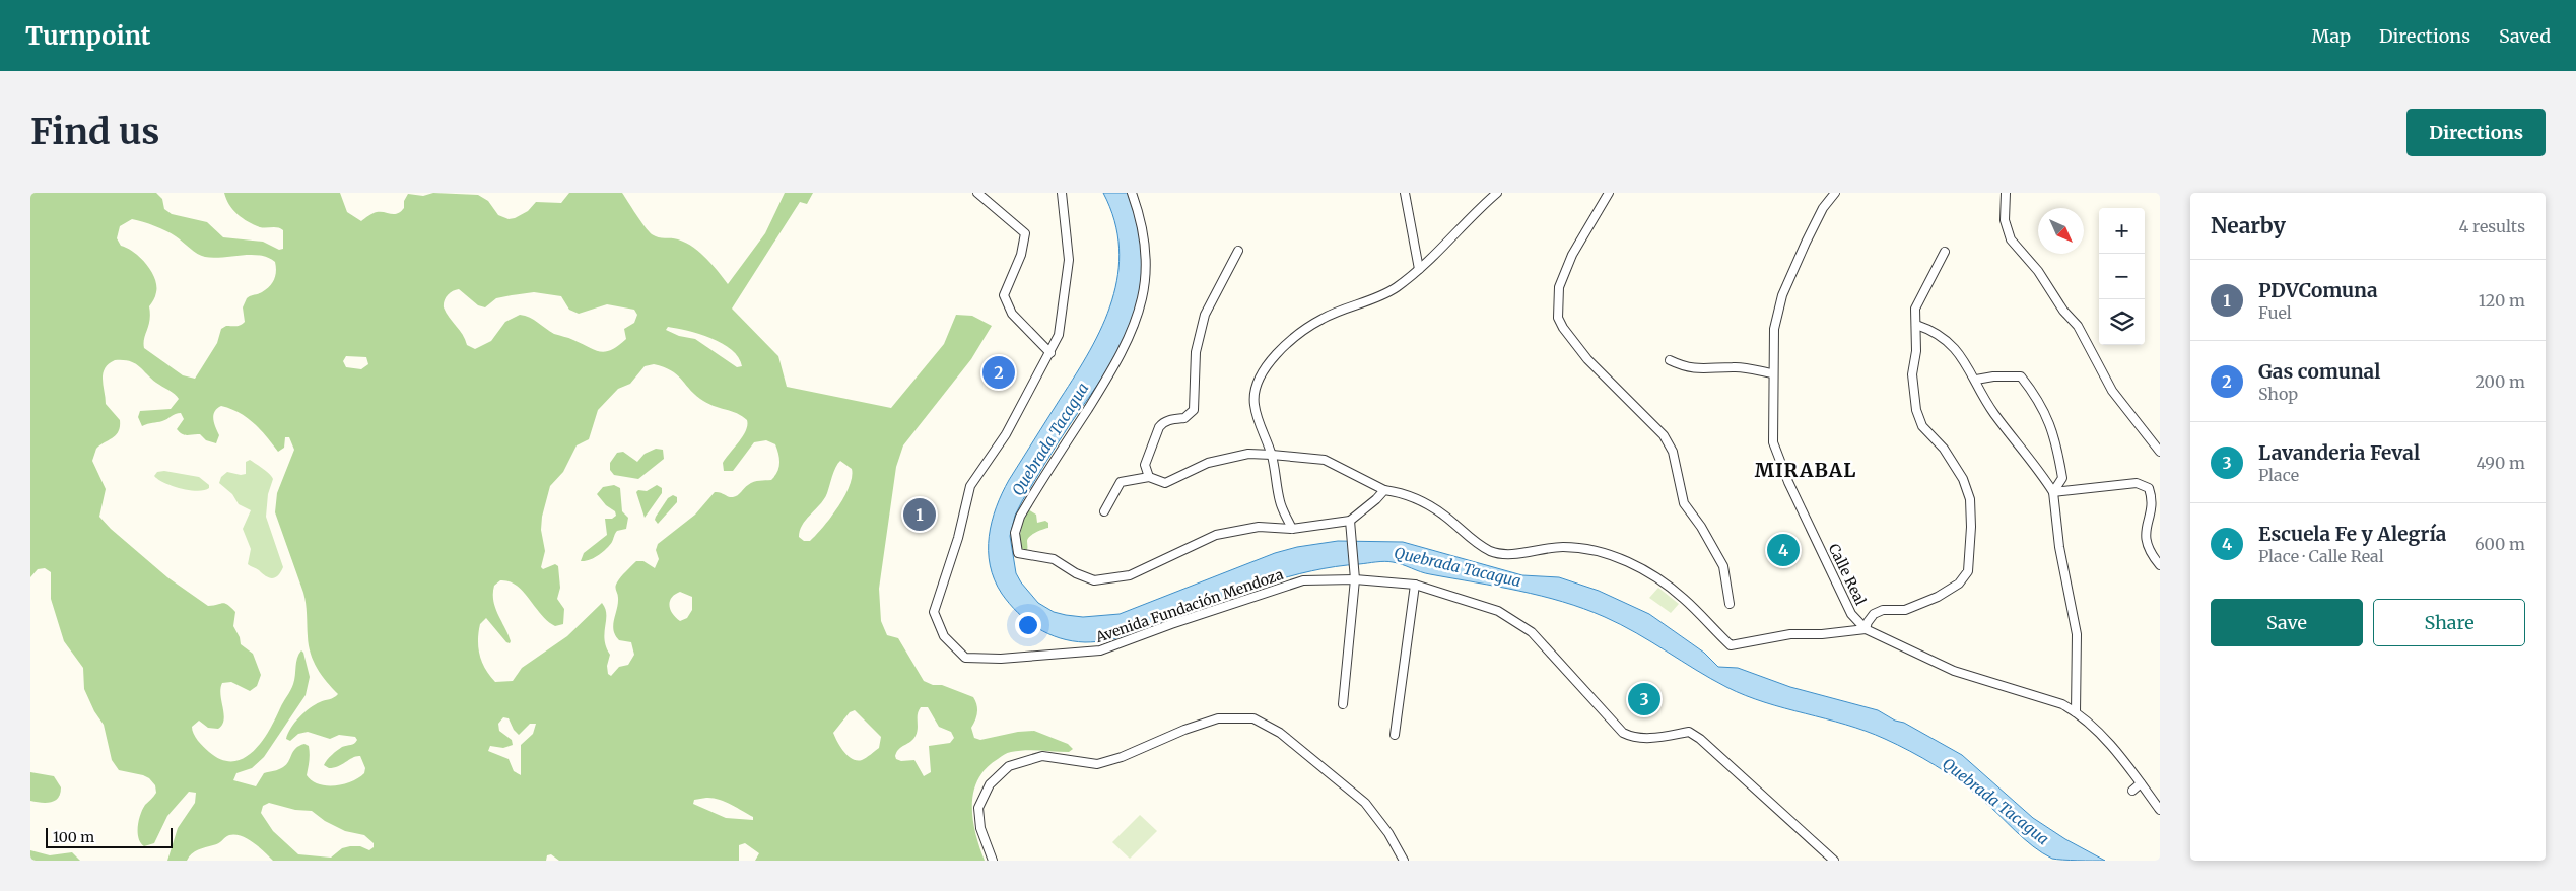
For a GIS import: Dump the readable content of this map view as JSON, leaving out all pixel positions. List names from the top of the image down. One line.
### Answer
{"streets":{"street":["Calle Real","Avenida Fundación Mendoza"]},"districts":["MIRABAL"],"water":["Quebrada Tacagua"],"scale_bar":"100 m","north":"bottom right","page":{"header":"Turnpoint","nav":["Map","Directions","Saved"],"buttons":["Directions",["Save","Share"]],"title":"Find us","heading":["Nearby","4 results"],"map_buttons":["+","−"],"list":[{"mark":"1","name":"PDVComuna","note":"Fuel","value":"120 m"},{"mark":"2","name":"Gas comunal","note":"Shop","value":"200 m"},{"mark":"3","name":"Lavanderia Feval","note":"Place","value":"490 m"},{"mark":"4","name":"Escuela Fe y Alegría","note":"Place · Calle Real","value":"600 m"}],"pins":["2","1","4","3"],"scale":"100 m"}}
